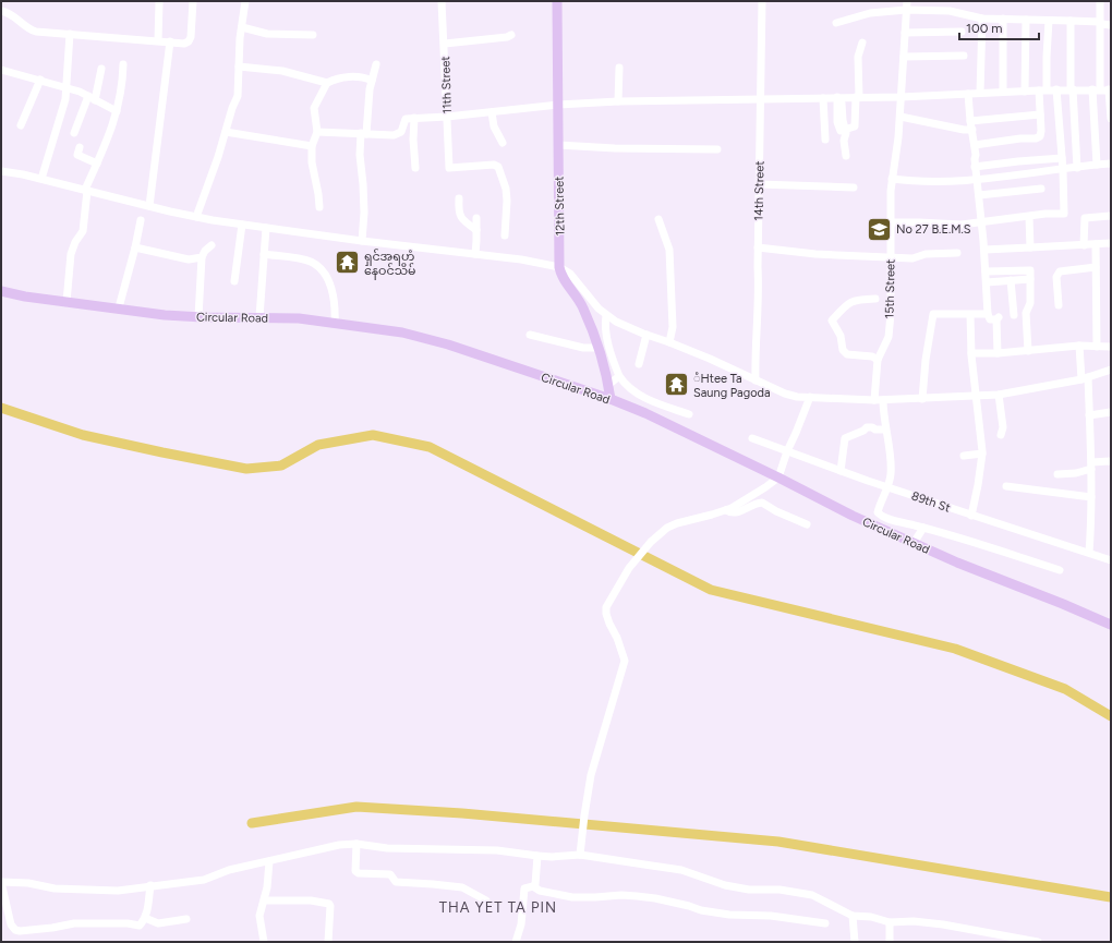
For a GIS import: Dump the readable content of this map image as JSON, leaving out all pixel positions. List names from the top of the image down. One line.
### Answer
{"streets":{"main road":["12th Street","Circular Road"],"street":["11th Street","14th Street","15th Street","89th St"]},"crossings":[["12th Street","Circular Road"],["15th Street","89th St"]],"districts":["THA YET TA PIN"],"places":{"school or university":["No 27 B.E.M.S"],"temple":["ရှင်အရဟံ နေဝင်သိမ်","ံHtee Ta Saung Pagoda"]},"scale_bar":"100 m"}
